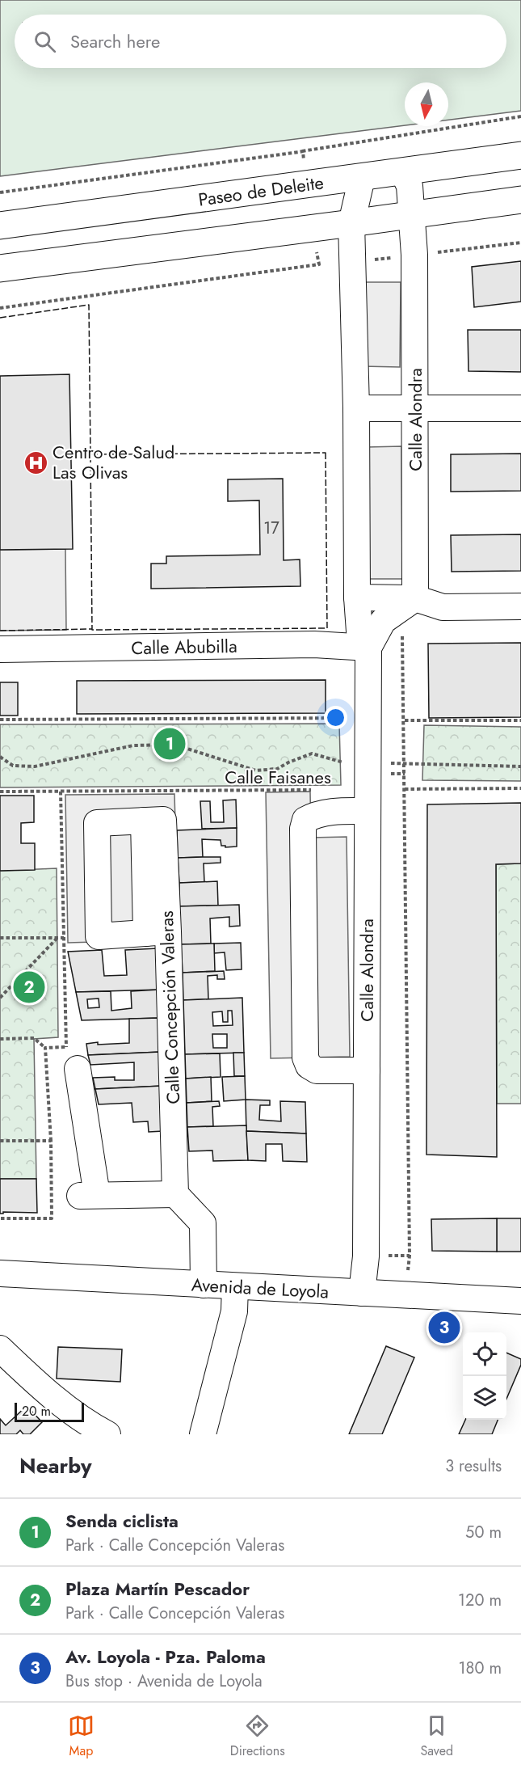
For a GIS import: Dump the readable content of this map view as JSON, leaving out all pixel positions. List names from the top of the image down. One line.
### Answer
{"streets":{"main road":["Paseo de Deleite"],"street":["Calle Alondra","Calle Abubilla","Calle Concepción Valeras","Avenida de Loyola"],"path":["Calle Faisanes"]},"crossings":[["Paseo de Deleite","Calle Alondra"],["Calle Alondra","Calle Abubilla"],["Calle Alondra","Calle Faisanes"],["Calle Alondra","Avenida de Loyola"]],"places":{"hospital":["Centro de Salud Las Olivas"]},"house_numbers":["17"],"scale_bar":"20 m","north":"bottom","page":{"search":"Search here","pins":["1","2","3"],"scale":"20 m","heading":["Nearby","3 results"],"list":[{"mark":"1","name":"Senda ciclista","note":"Park · Calle Concepción Valeras","value":"50 m"},{"mark":"2","name":"Plaza Martín Pescador","note":"Park · Calle Concepción Valeras","value":"120 m"},{"mark":"3","name":"Av. Loyola - Pza. Paloma","note":"Bus stop · Avenida de Loyola","value":"180 m"}],"nav":["Map","Directions","Saved"]}}
